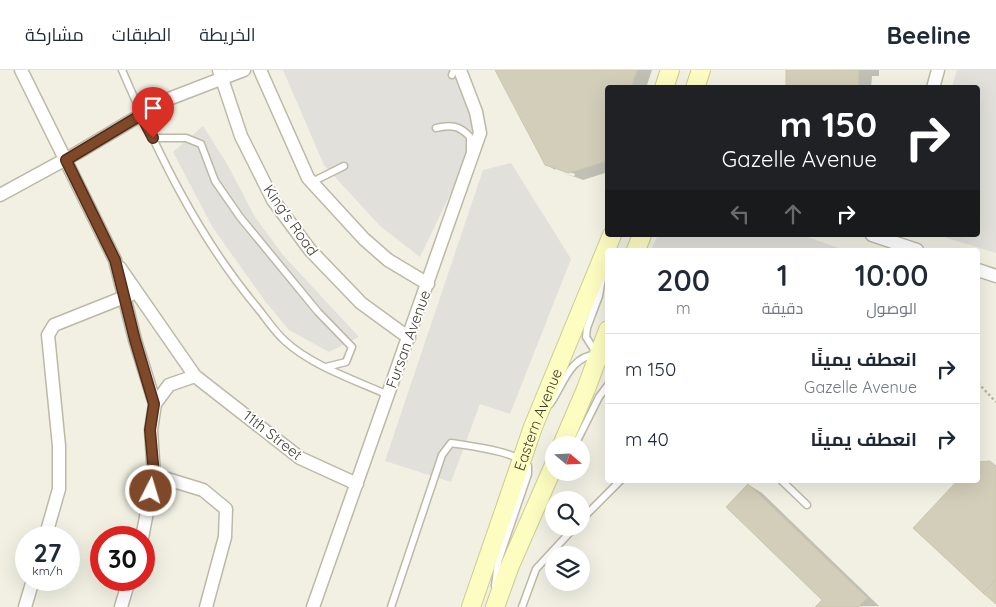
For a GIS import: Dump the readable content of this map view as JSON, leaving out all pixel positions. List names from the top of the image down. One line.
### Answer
{"streets":{"main road":["Eastern Avenue"],"street":["King's Road","Fursan Avenue","11th Street"]},"crossings":[["King's Road","Fursan Avenue"],["Fursan Avenue","11th Street"]],"north":"right","page":{"header":"Beeline","nav":["الخريطة","الطبقات","مشاركة"],"turn":["150 m","Gazelle Avenue"],"eta":["10:00","الوصول","1","دقيقة","200","m"],"list":[{"name":"انعطف يمينًا","note":"Gazelle Avenue","value":"150 m"},{"name":"انعطف يمينًا","value":"40 m"}],"speed":"27 km/h","limit":"30"}}
